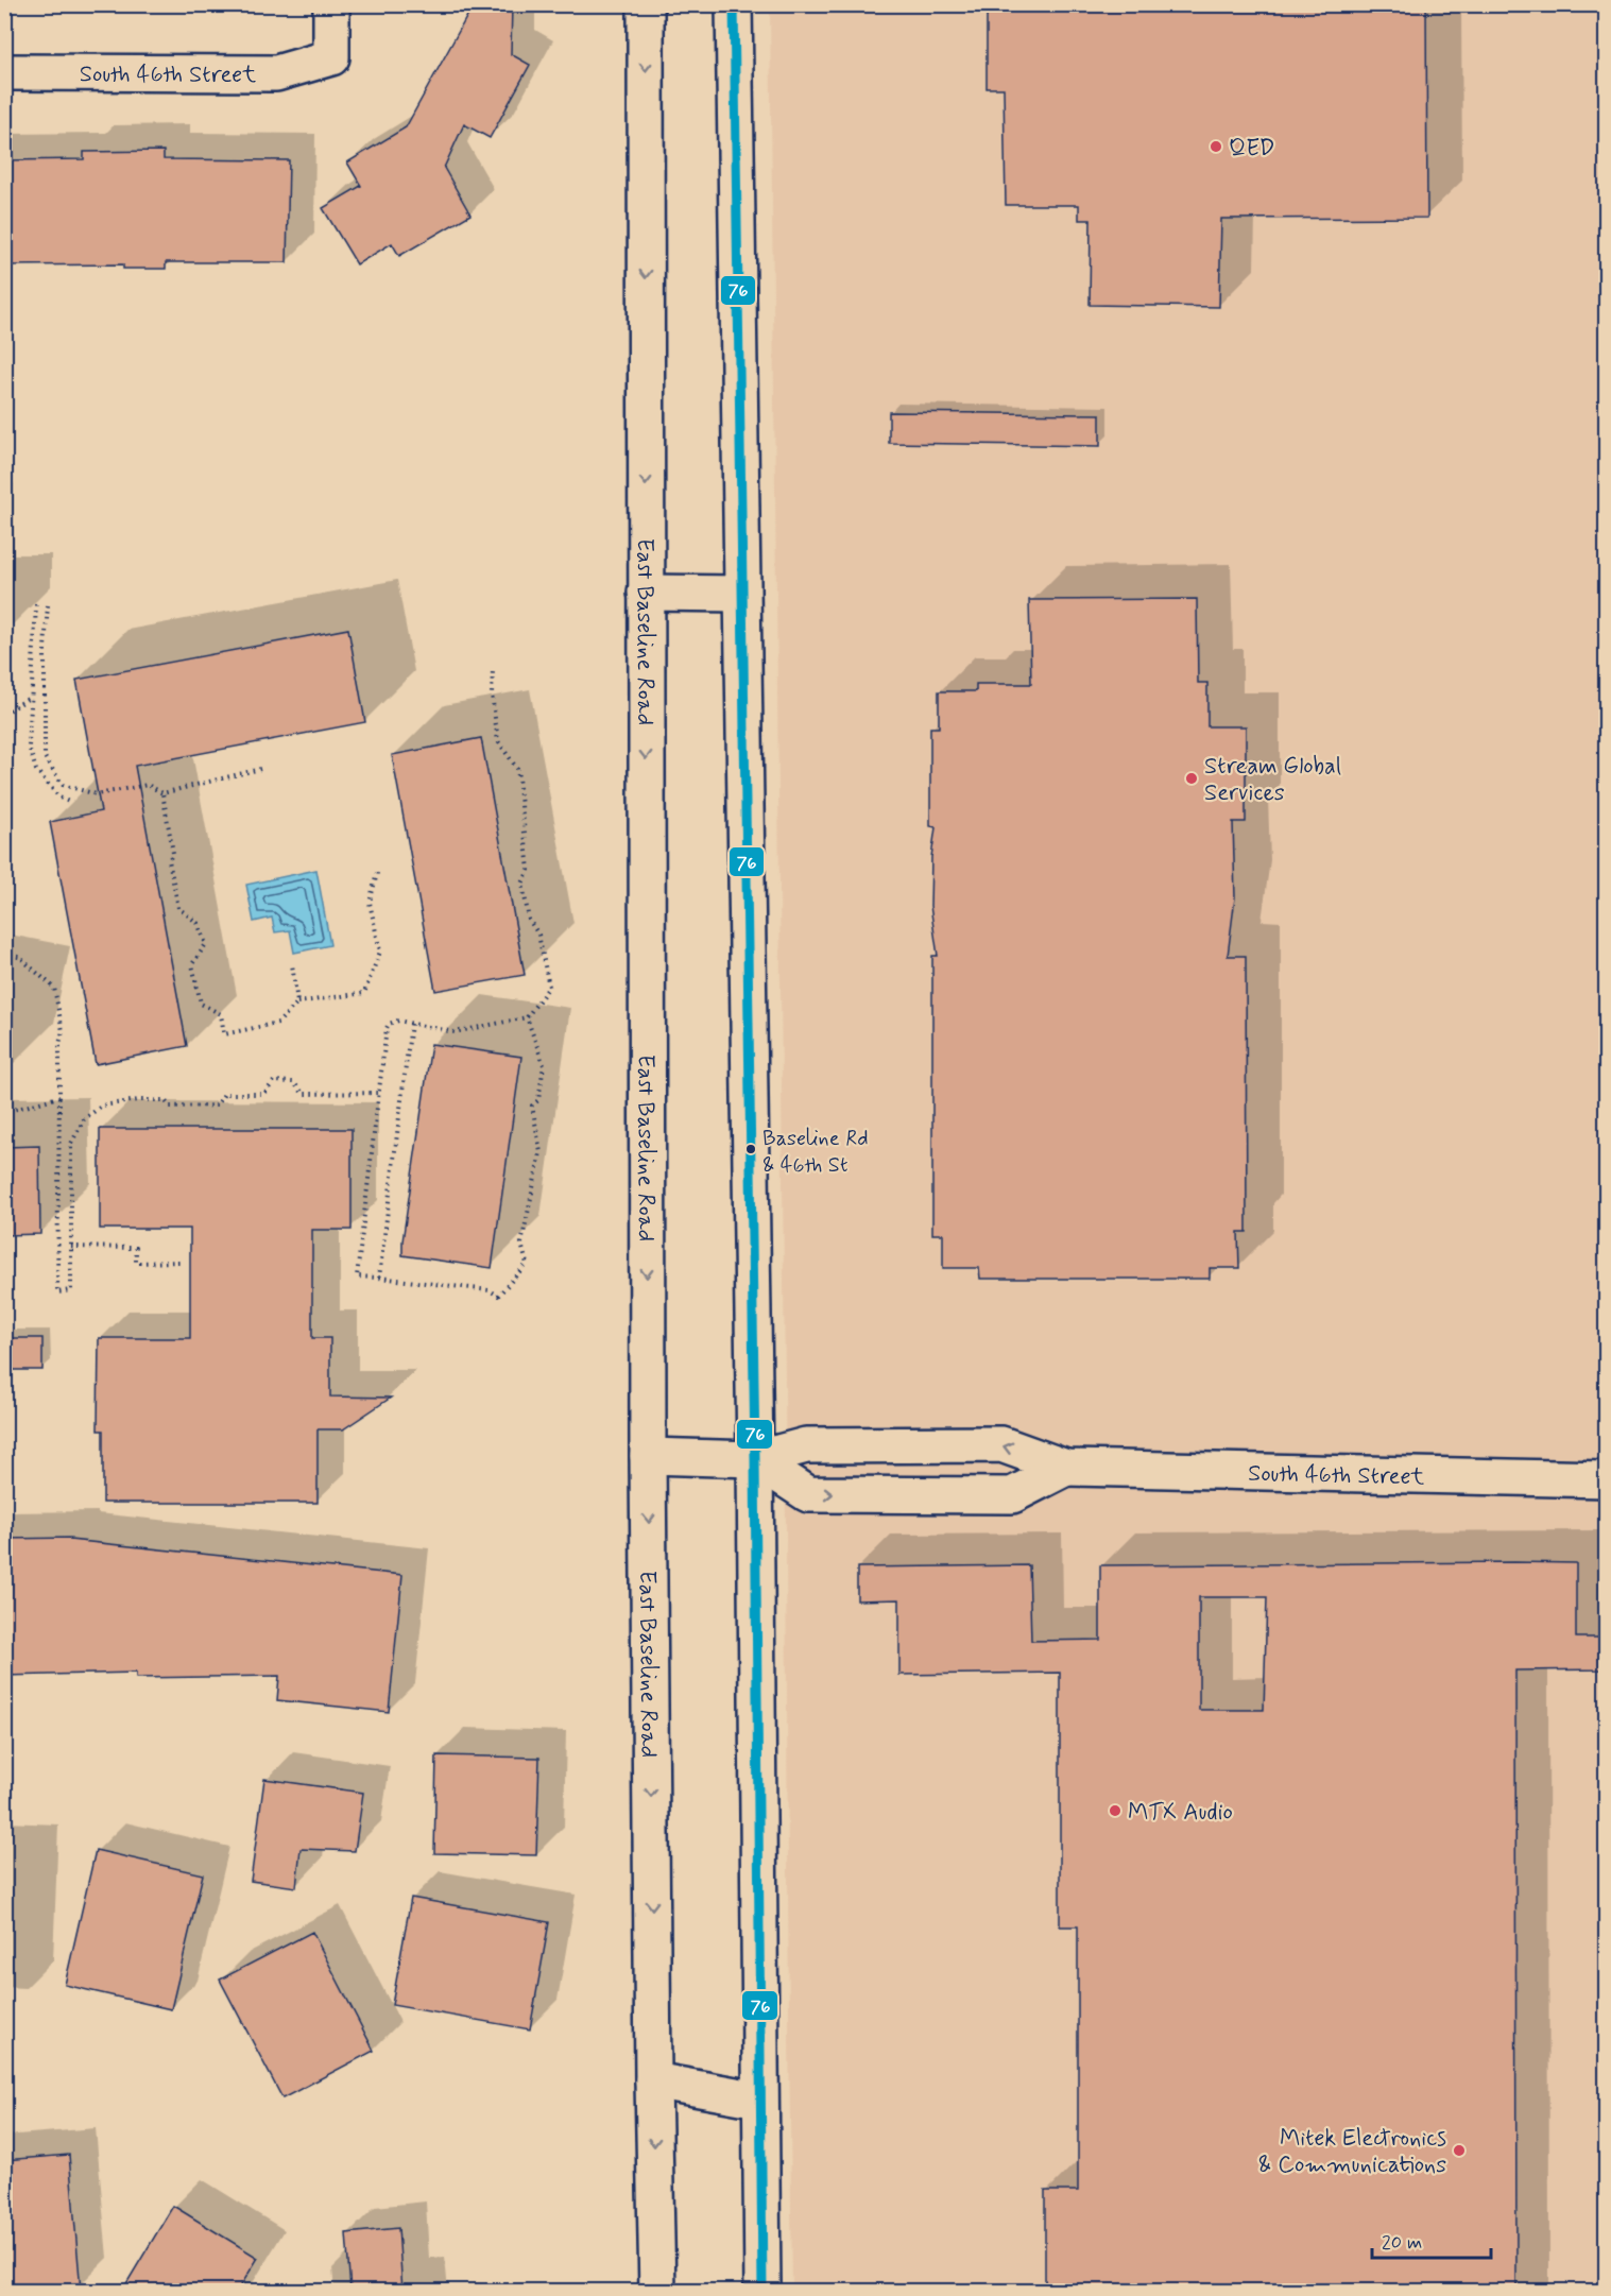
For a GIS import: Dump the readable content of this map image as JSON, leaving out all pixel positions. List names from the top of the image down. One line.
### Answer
{"streets":{"main road":["South 46th Street","East Baseline Road"]},"crossings":[["South 46th Street","East Baseline Road"]],"places":["QED","Stream Global Services","Baseline Rd & 46th St","MTX Audio","Mitek Electronics & Communications"],"lines":["transit line 76"],"scale_bar":"20 m"}
